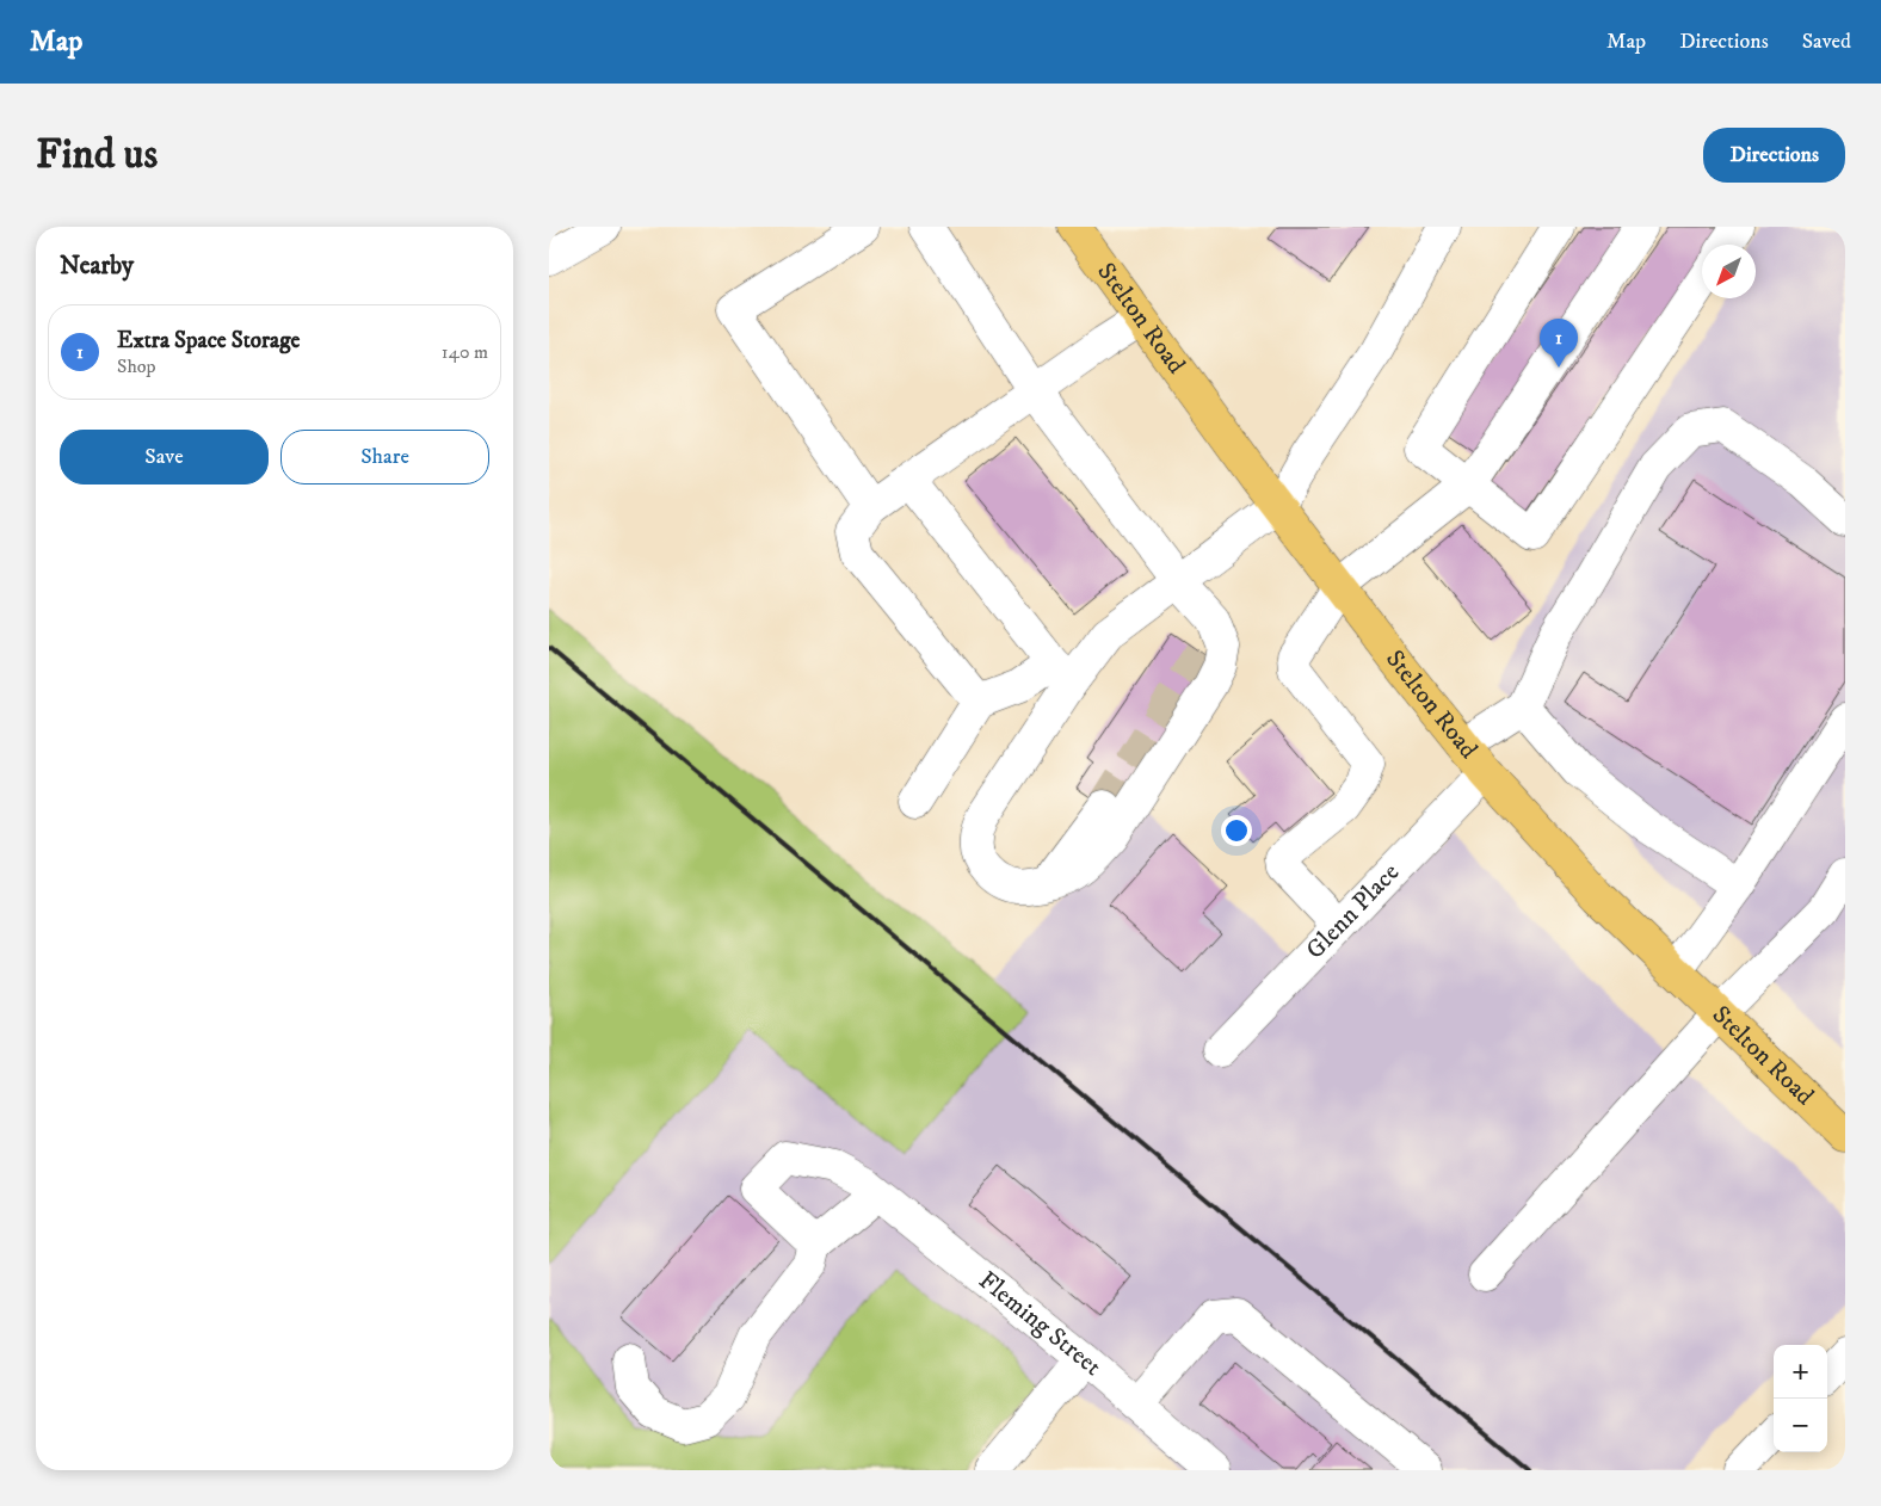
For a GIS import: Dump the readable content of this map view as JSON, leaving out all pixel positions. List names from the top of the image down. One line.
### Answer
{"streets":{"main road":["Stelton Road"],"street":["Glenn Place","Fleming Street"]},"crossings":[["Stelton Road","Glenn Place"]],"north":"bottom left","page":{"header":"Map","nav":["Map","Directions","Saved"],"buttons":["Directions",["Save","Share"]],"title":"Find us","heading":"Nearby","list":[{"mark":"1","name":"Extra Space Storage","note":"Shop","value":"140 m"}],"pins":"1","map_buttons":["+","−"]}}
